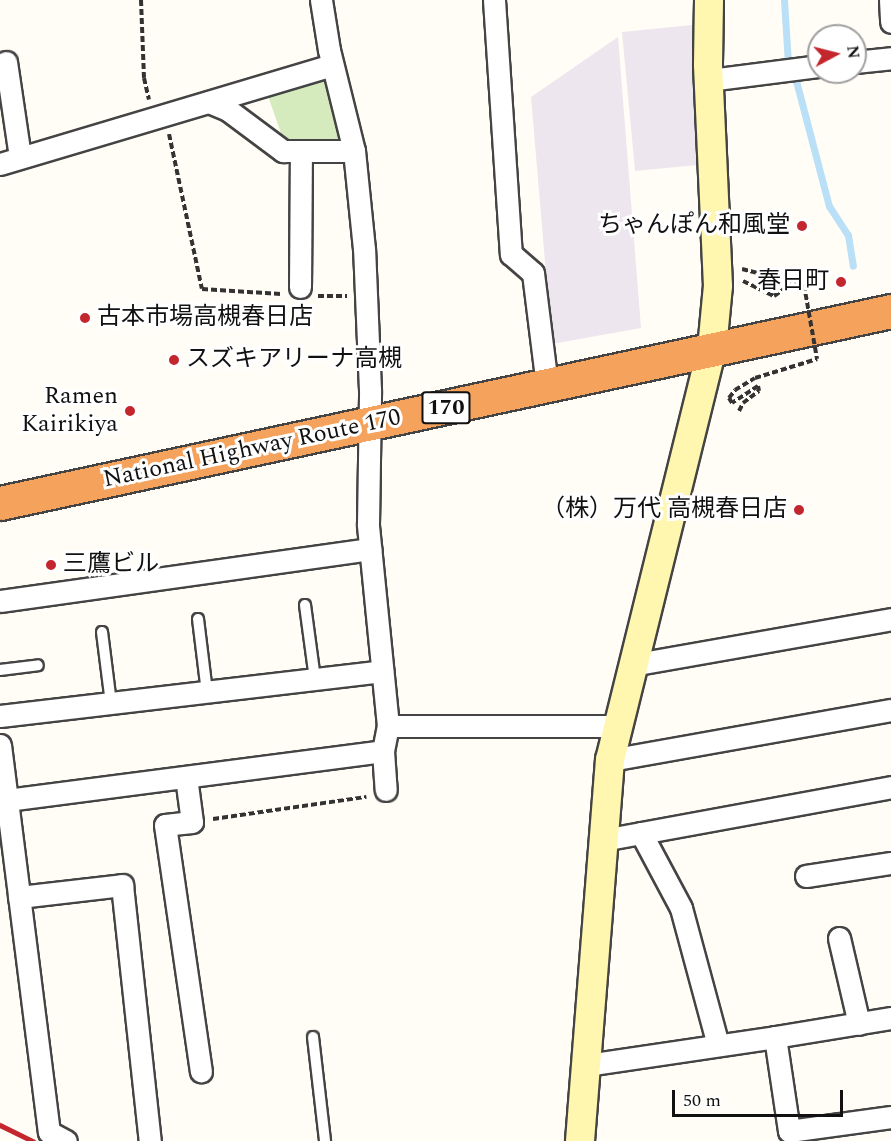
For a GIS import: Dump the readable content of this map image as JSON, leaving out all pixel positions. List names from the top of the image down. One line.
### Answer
{"streets":{"highway":["170","National Highway Route 170"]},"places":["ちゃんぽん和風堂","春日町","古本市場高槻春日店","スズキアリーナ高槻","Ramen Kairikiya","（株）万代 高槻春日店","三鷹ビル"],"scale_bar":"50 m","north":"right"}
